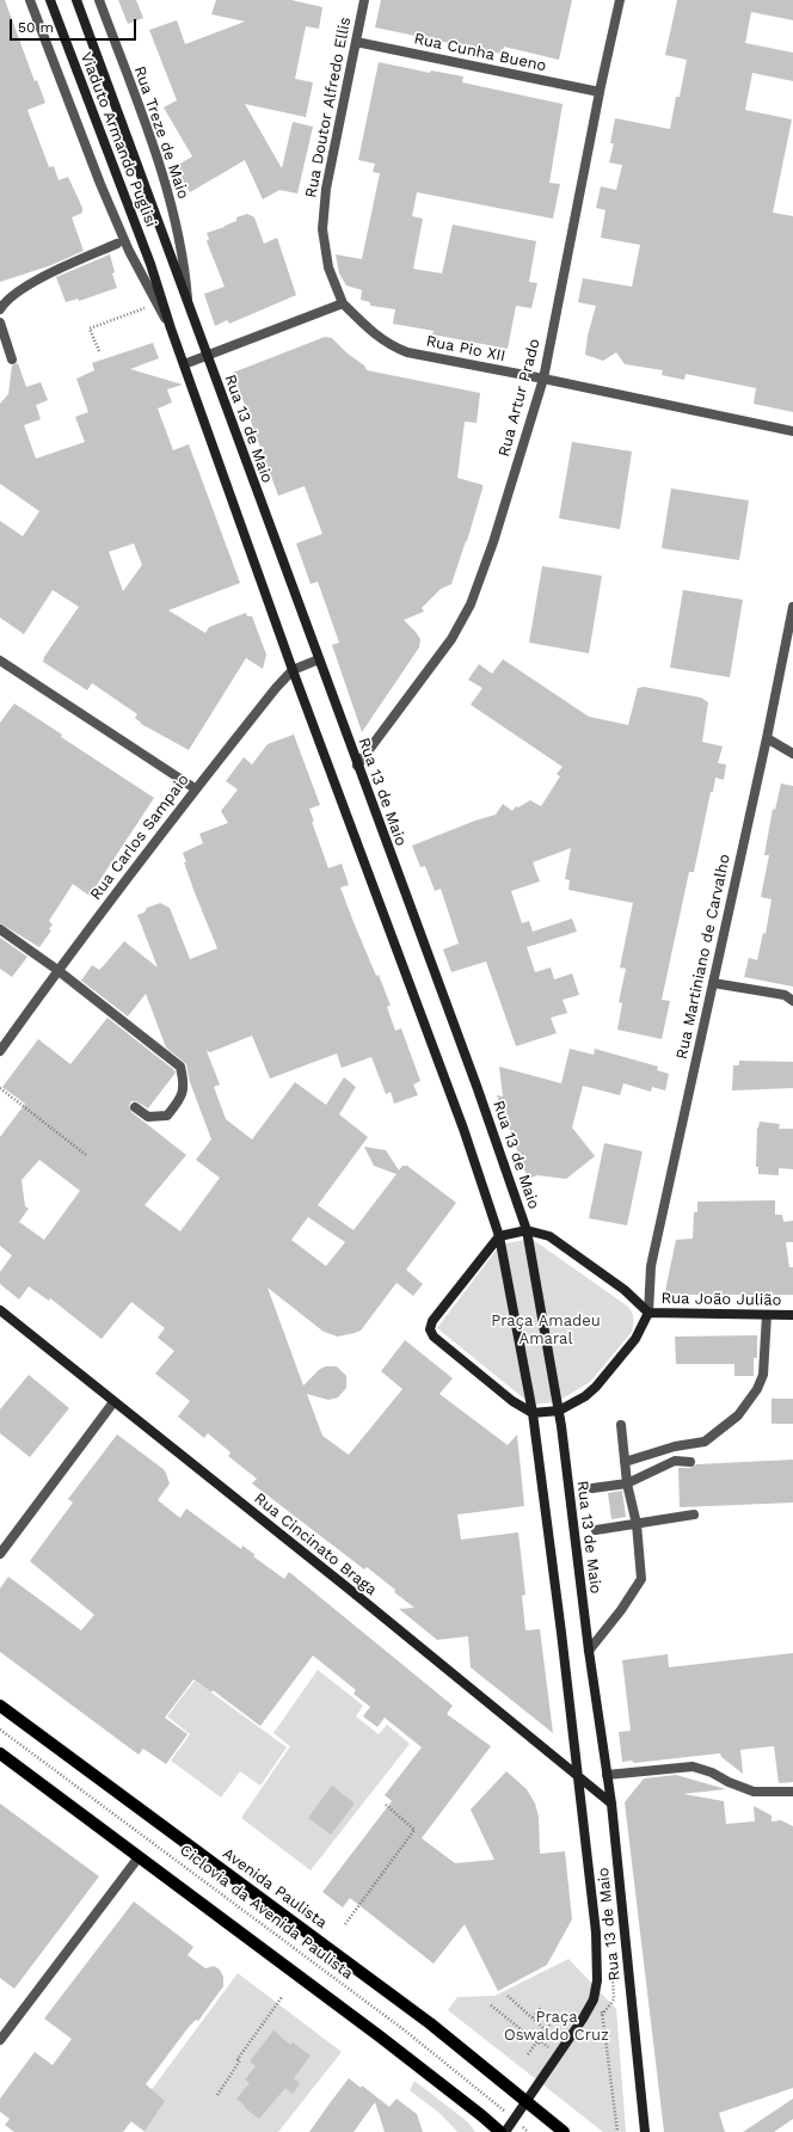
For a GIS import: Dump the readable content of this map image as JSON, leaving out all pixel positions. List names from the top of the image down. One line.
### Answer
{"streets":{"main road":["Viaduto Armando Puglisi","Rua 13 de Maio","Rua João Julião","Rua Cincinato Braga","Avenida Paulista"],"street":["Rua Cunha Bueno","Rua Doutor Alfredo Ellis","Rua Treze de Maio","Rua Pio XII","Rua Artur Prado","Rua Carlos Sampaio","Rua Martiniano de Carvalho"],"path":["Ciclovia da Avenida Paulista"]},"crossings":[["Rua Cunha Bueno","Rua Doutor Alfredo Ellis"],["Rua Cunha Bueno","Rua Artur Prado"],["Rua Doutor Alfredo Ellis","Rua Pio XII"],["Rua Treze de Maio","Rua 13 de Maio"],["Viaduto Armando Puglisi","Rua 13 de Maio"],["Rua Pio XII","Rua Artur Prado"],["Rua Artur Prado","Rua 13 de Maio"],["Rua 13 de Maio","Rua Carlos Sampaio"],["Rua 13 de Maio","Rua Cincinato Braga"],["Rua 13 de Maio","Avenida Paulista"],["Rua 13 de Maio","Ciclovia da Avenida Paulista"],["Rua Martiniano de Carvalho","Rua João Julião"]],"parks":["Praça Amadeu Amaral","Praça Oswaldo Cruz"],"scale_bar":"50 m"}
